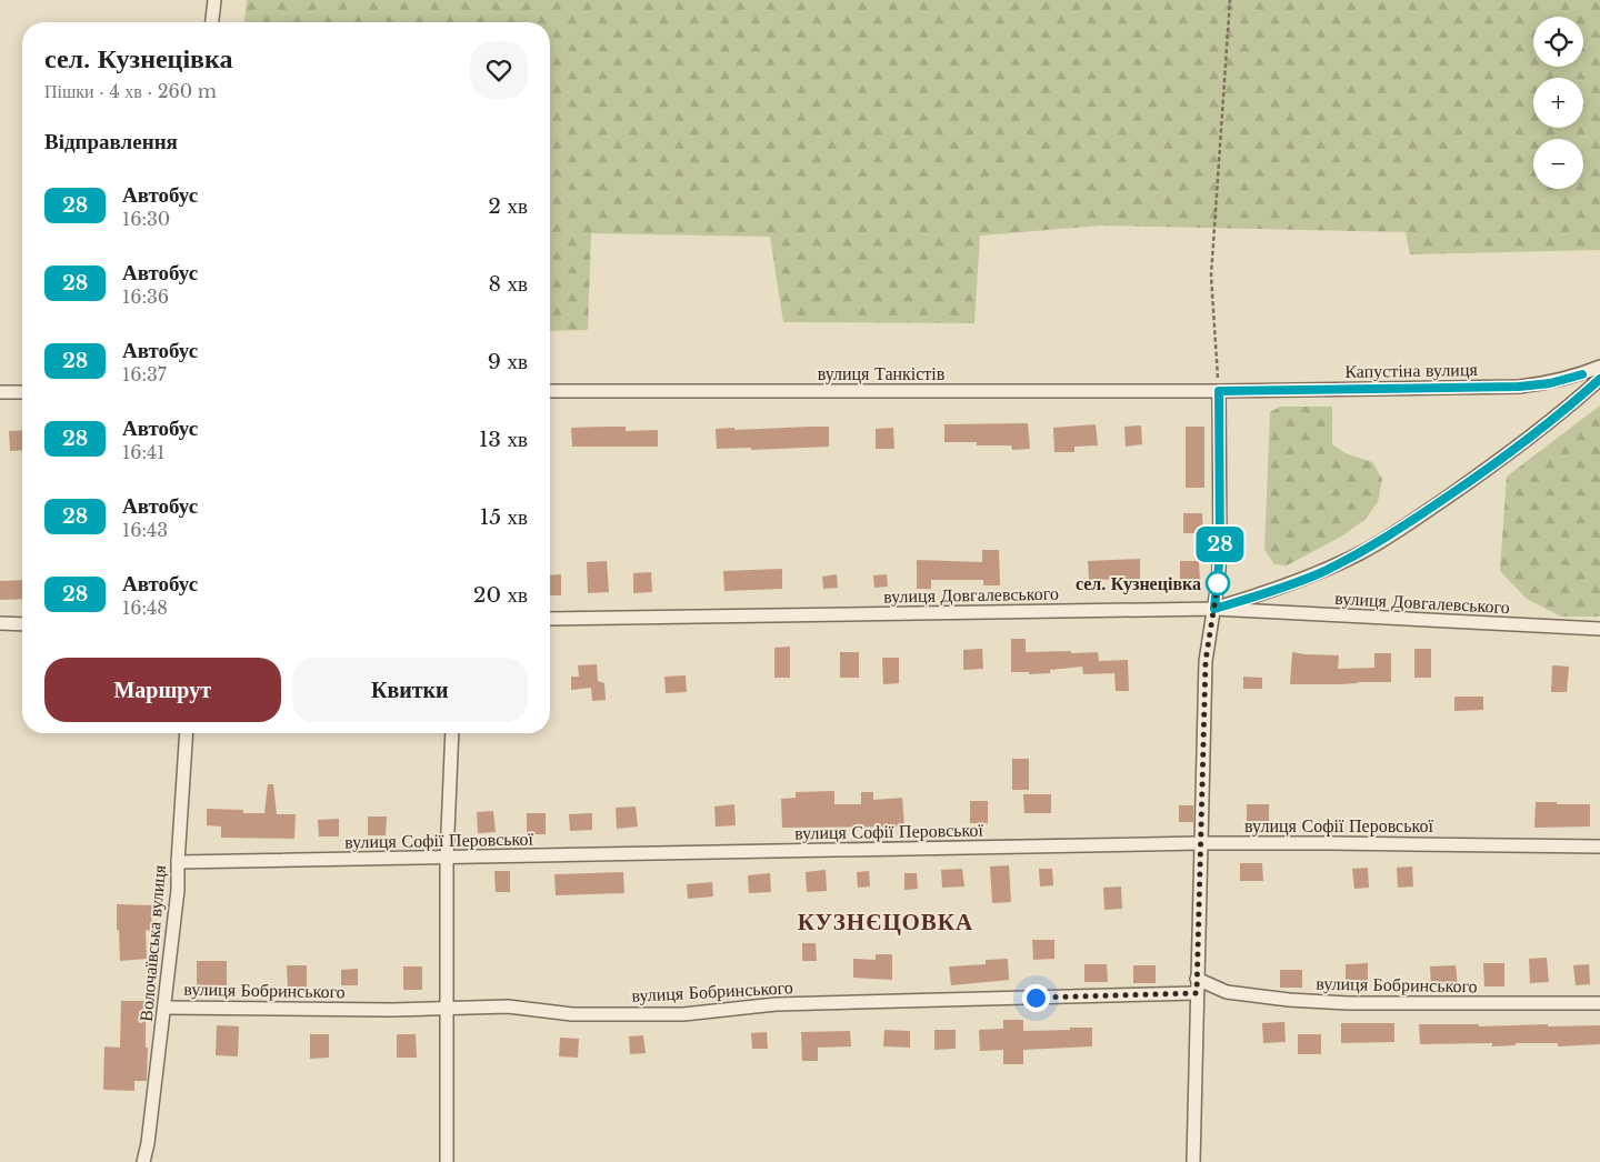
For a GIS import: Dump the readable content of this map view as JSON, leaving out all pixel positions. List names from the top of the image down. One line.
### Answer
{"streets":{"street":["Капустіна вулиця","вулиця Танкістів","вулиця Довгалевського","вулиця Софії Перовської","Волочаївська вулиця","вулиця Бобринського"]},"crossings":[["Капустіна вулиця","вулиця Танкістів"],["вулиця Софії Перовської","Волочаївська вулиця"],["Волочаївська вулиця","вулиця Бобринського"]],"districts":["КУЗНЄЦОВКА"],"places":["сел. Кузнецівка"],"lines":["bus line 28"],"page":{"on_map":"28","map_buttons":["+","−"],"heading":[["сел. Кузнецівка","Пішки · 4 хв · 260 m"],"Відправлення"],"list":[{"mark":"28","name":"Автобус","note":"16:30","value":"2 хв"},{"mark":"28","name":"Автобус","note":"16:36","value":"8 хв"},{"mark":"28","name":"Автобус","note":"16:37","value":"9 хв"},{"mark":"28","name":"Автобус","note":"16:41","value":"13 хв"},{"mark":"28","name":"Автобус","note":"16:43","value":"15 хв"},{"mark":"28","name":"Автобус","note":"16:48","value":"20 хв"}],"buttons":["Маршрут","Квитки"]}}
